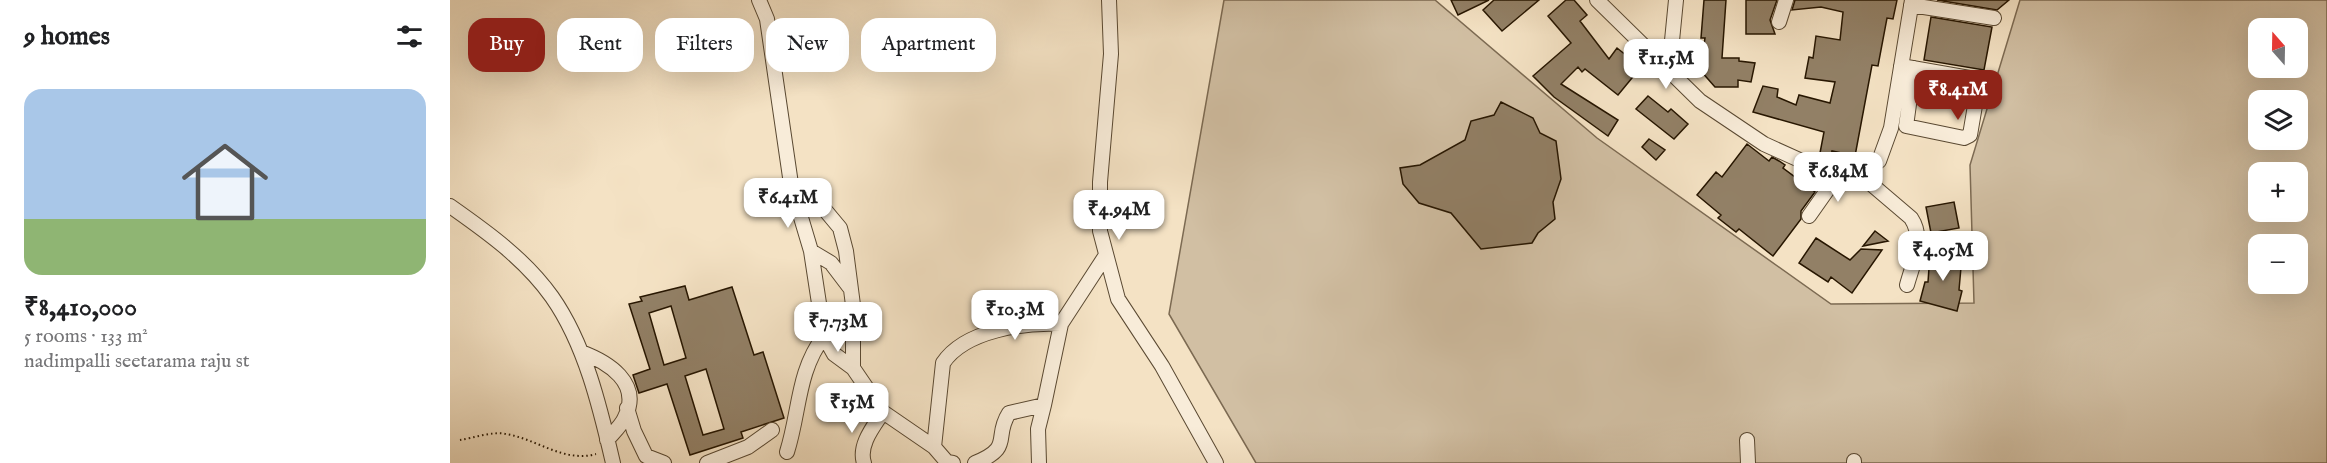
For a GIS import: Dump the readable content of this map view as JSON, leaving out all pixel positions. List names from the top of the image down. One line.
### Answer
{"north":"top","page":{"heading":"9 homes","map_buttons":["+","−"],"chip":["Buy","Rent","Filters","New","Apartment"],"price":["₹11.5M","₹8.41M","₹6.84M","₹6.41M","₹4.94M","₹4.05M","₹10.3M","₹7.73M","₹15M"],"list":[{"name":"₹8,410,000","note":"5 rooms · 133 m² · nadimpalli seetarama raju st"}]}}
